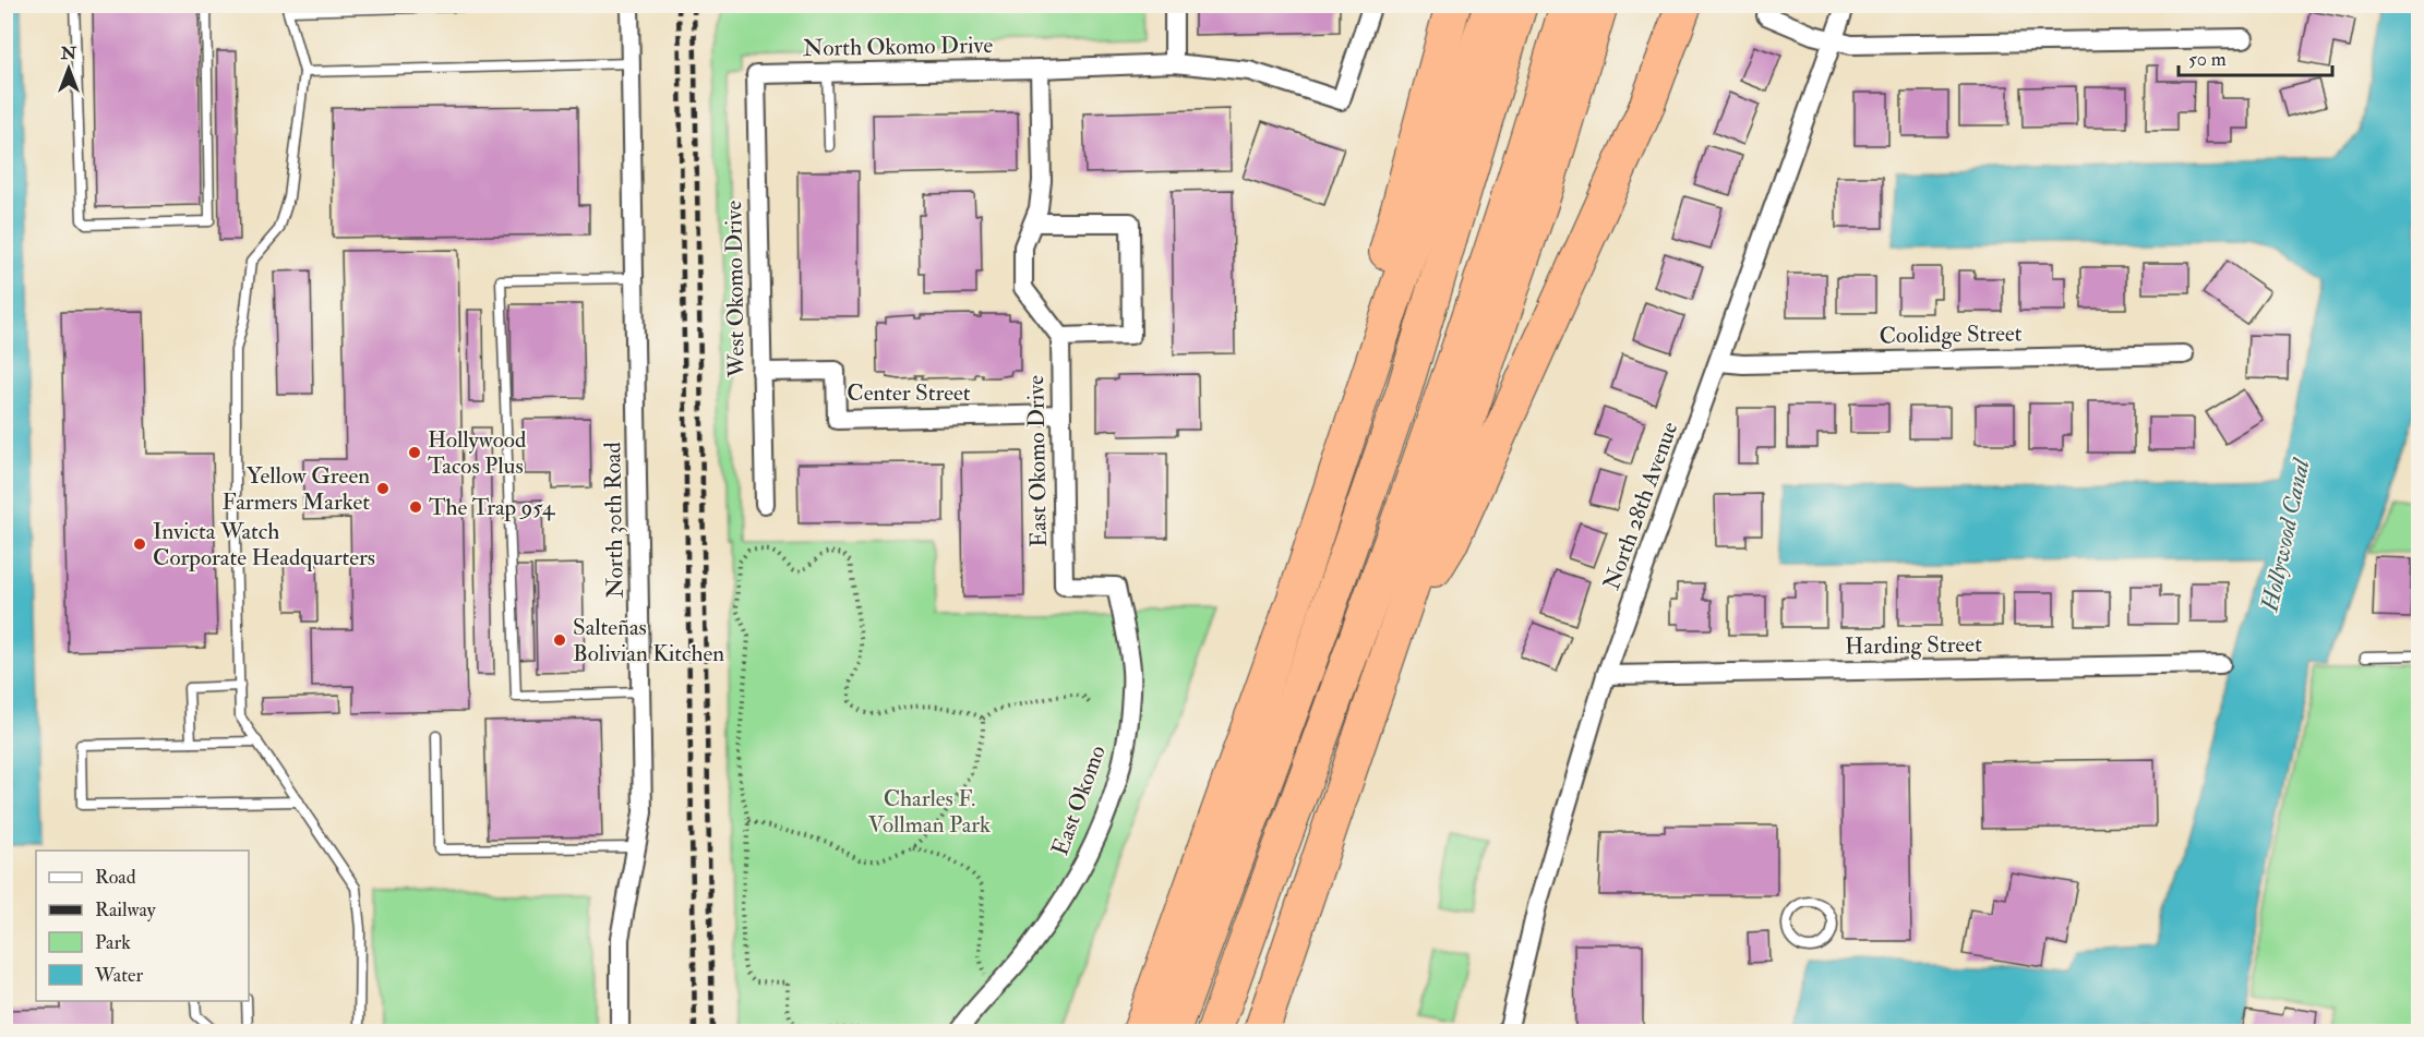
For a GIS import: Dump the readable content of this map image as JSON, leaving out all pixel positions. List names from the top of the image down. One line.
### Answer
{"streets":{"street":["North Okomo Drive","West Okomo Drive","Coolidge Street","Center Street","East Okomo Drive","North 28th Avenue","North 30th Road","Harding Street","East Okomo"]},"crossings":[["North Okomo Drive","West Okomo Drive"],["West Okomo Drive","Center Street"],["Coolidge Street","North 28th Avenue"],["Center Street","East Okomo Drive"],["East Okomo Drive","East Okomo"],["North 28th Avenue","Harding Street"]],"water":["Hollywood Canal"],"parks":["Charles F. Vollman Park"],"places":["Hollywood Tacos Plus","Yellow Green Farmers Market","The Trap 954","Invicta Watch Corporate Headquarters","Salteñas Bolivian Kitchen"],"legend":["Road","Railway","Park","Water"],"scale_bar":"50 m","north":"top"}
